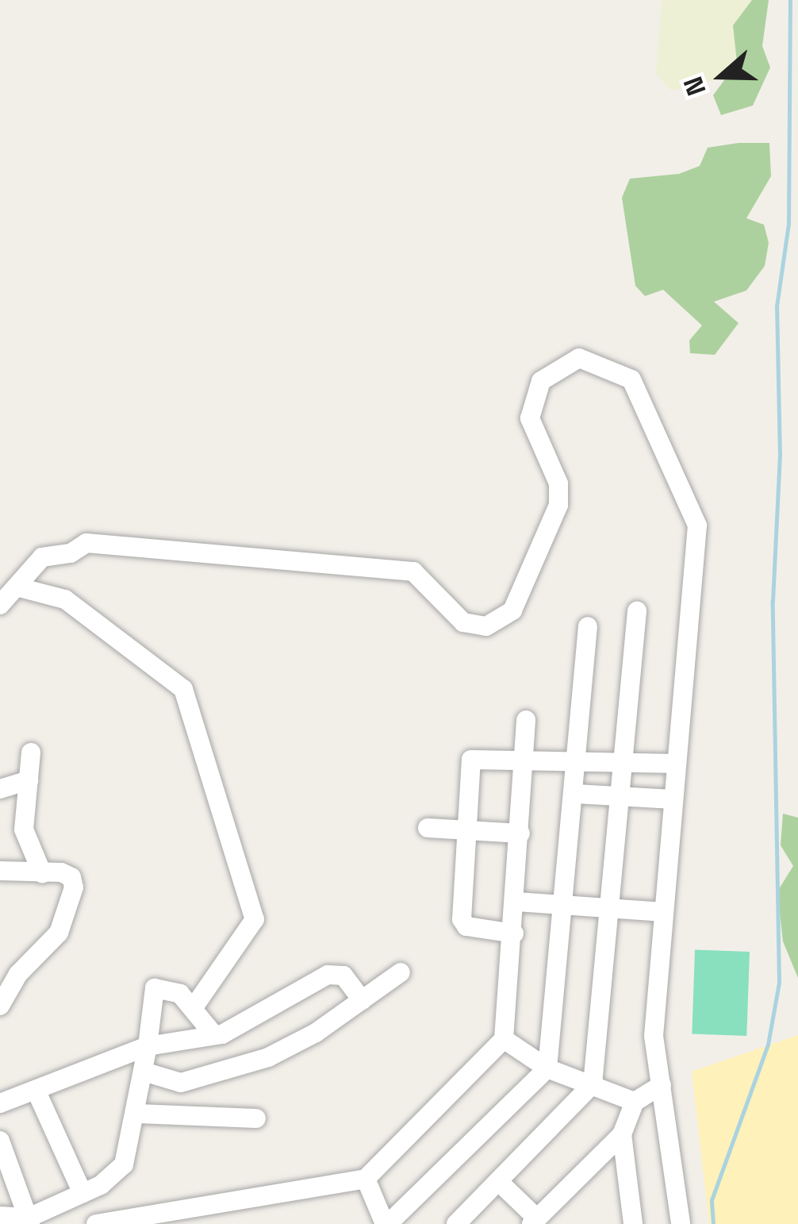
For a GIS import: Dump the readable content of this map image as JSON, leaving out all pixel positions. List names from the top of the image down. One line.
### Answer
{"north":"left"}
